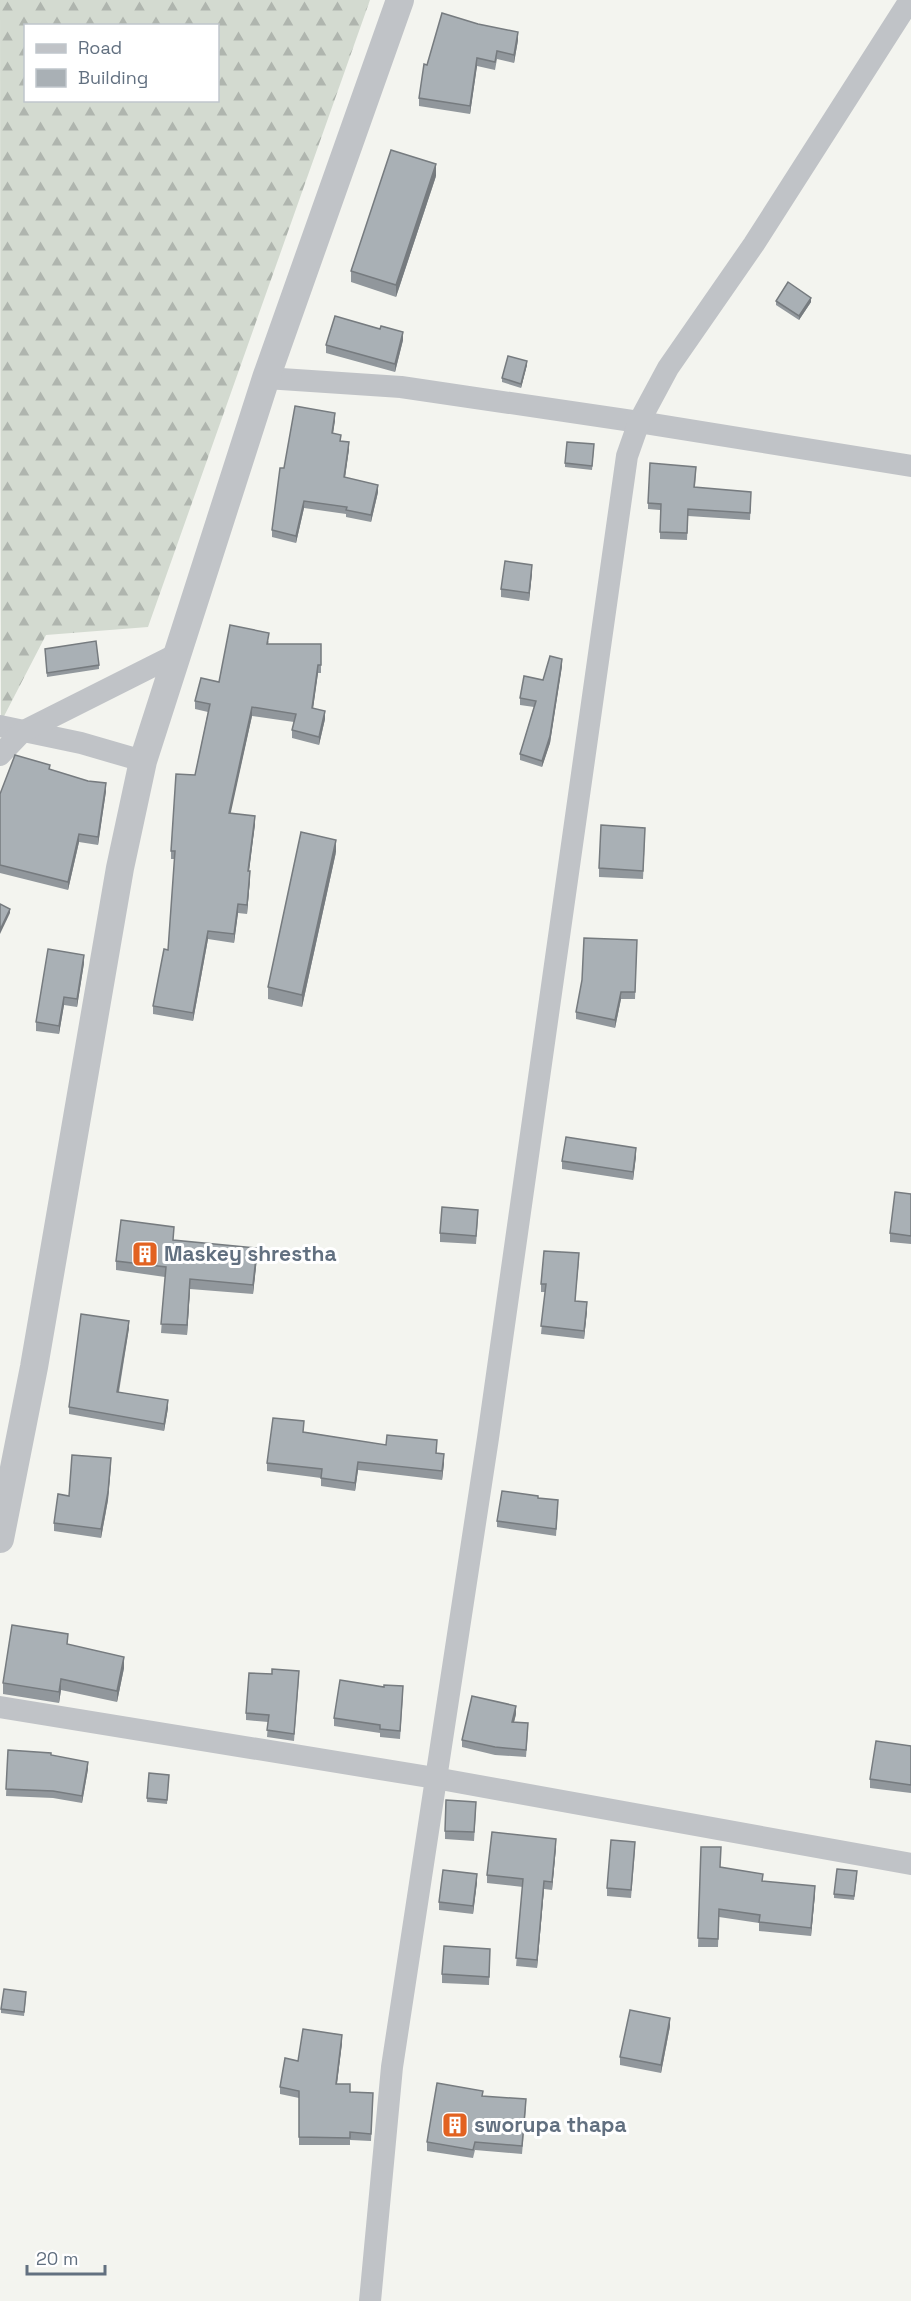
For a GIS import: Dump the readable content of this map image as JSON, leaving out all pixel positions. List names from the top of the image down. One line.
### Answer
{"places":{"building":["Maskey shrestha","sworupa thapa"]},"legend":["Road","Building"],"scale_bar":"20 m"}
